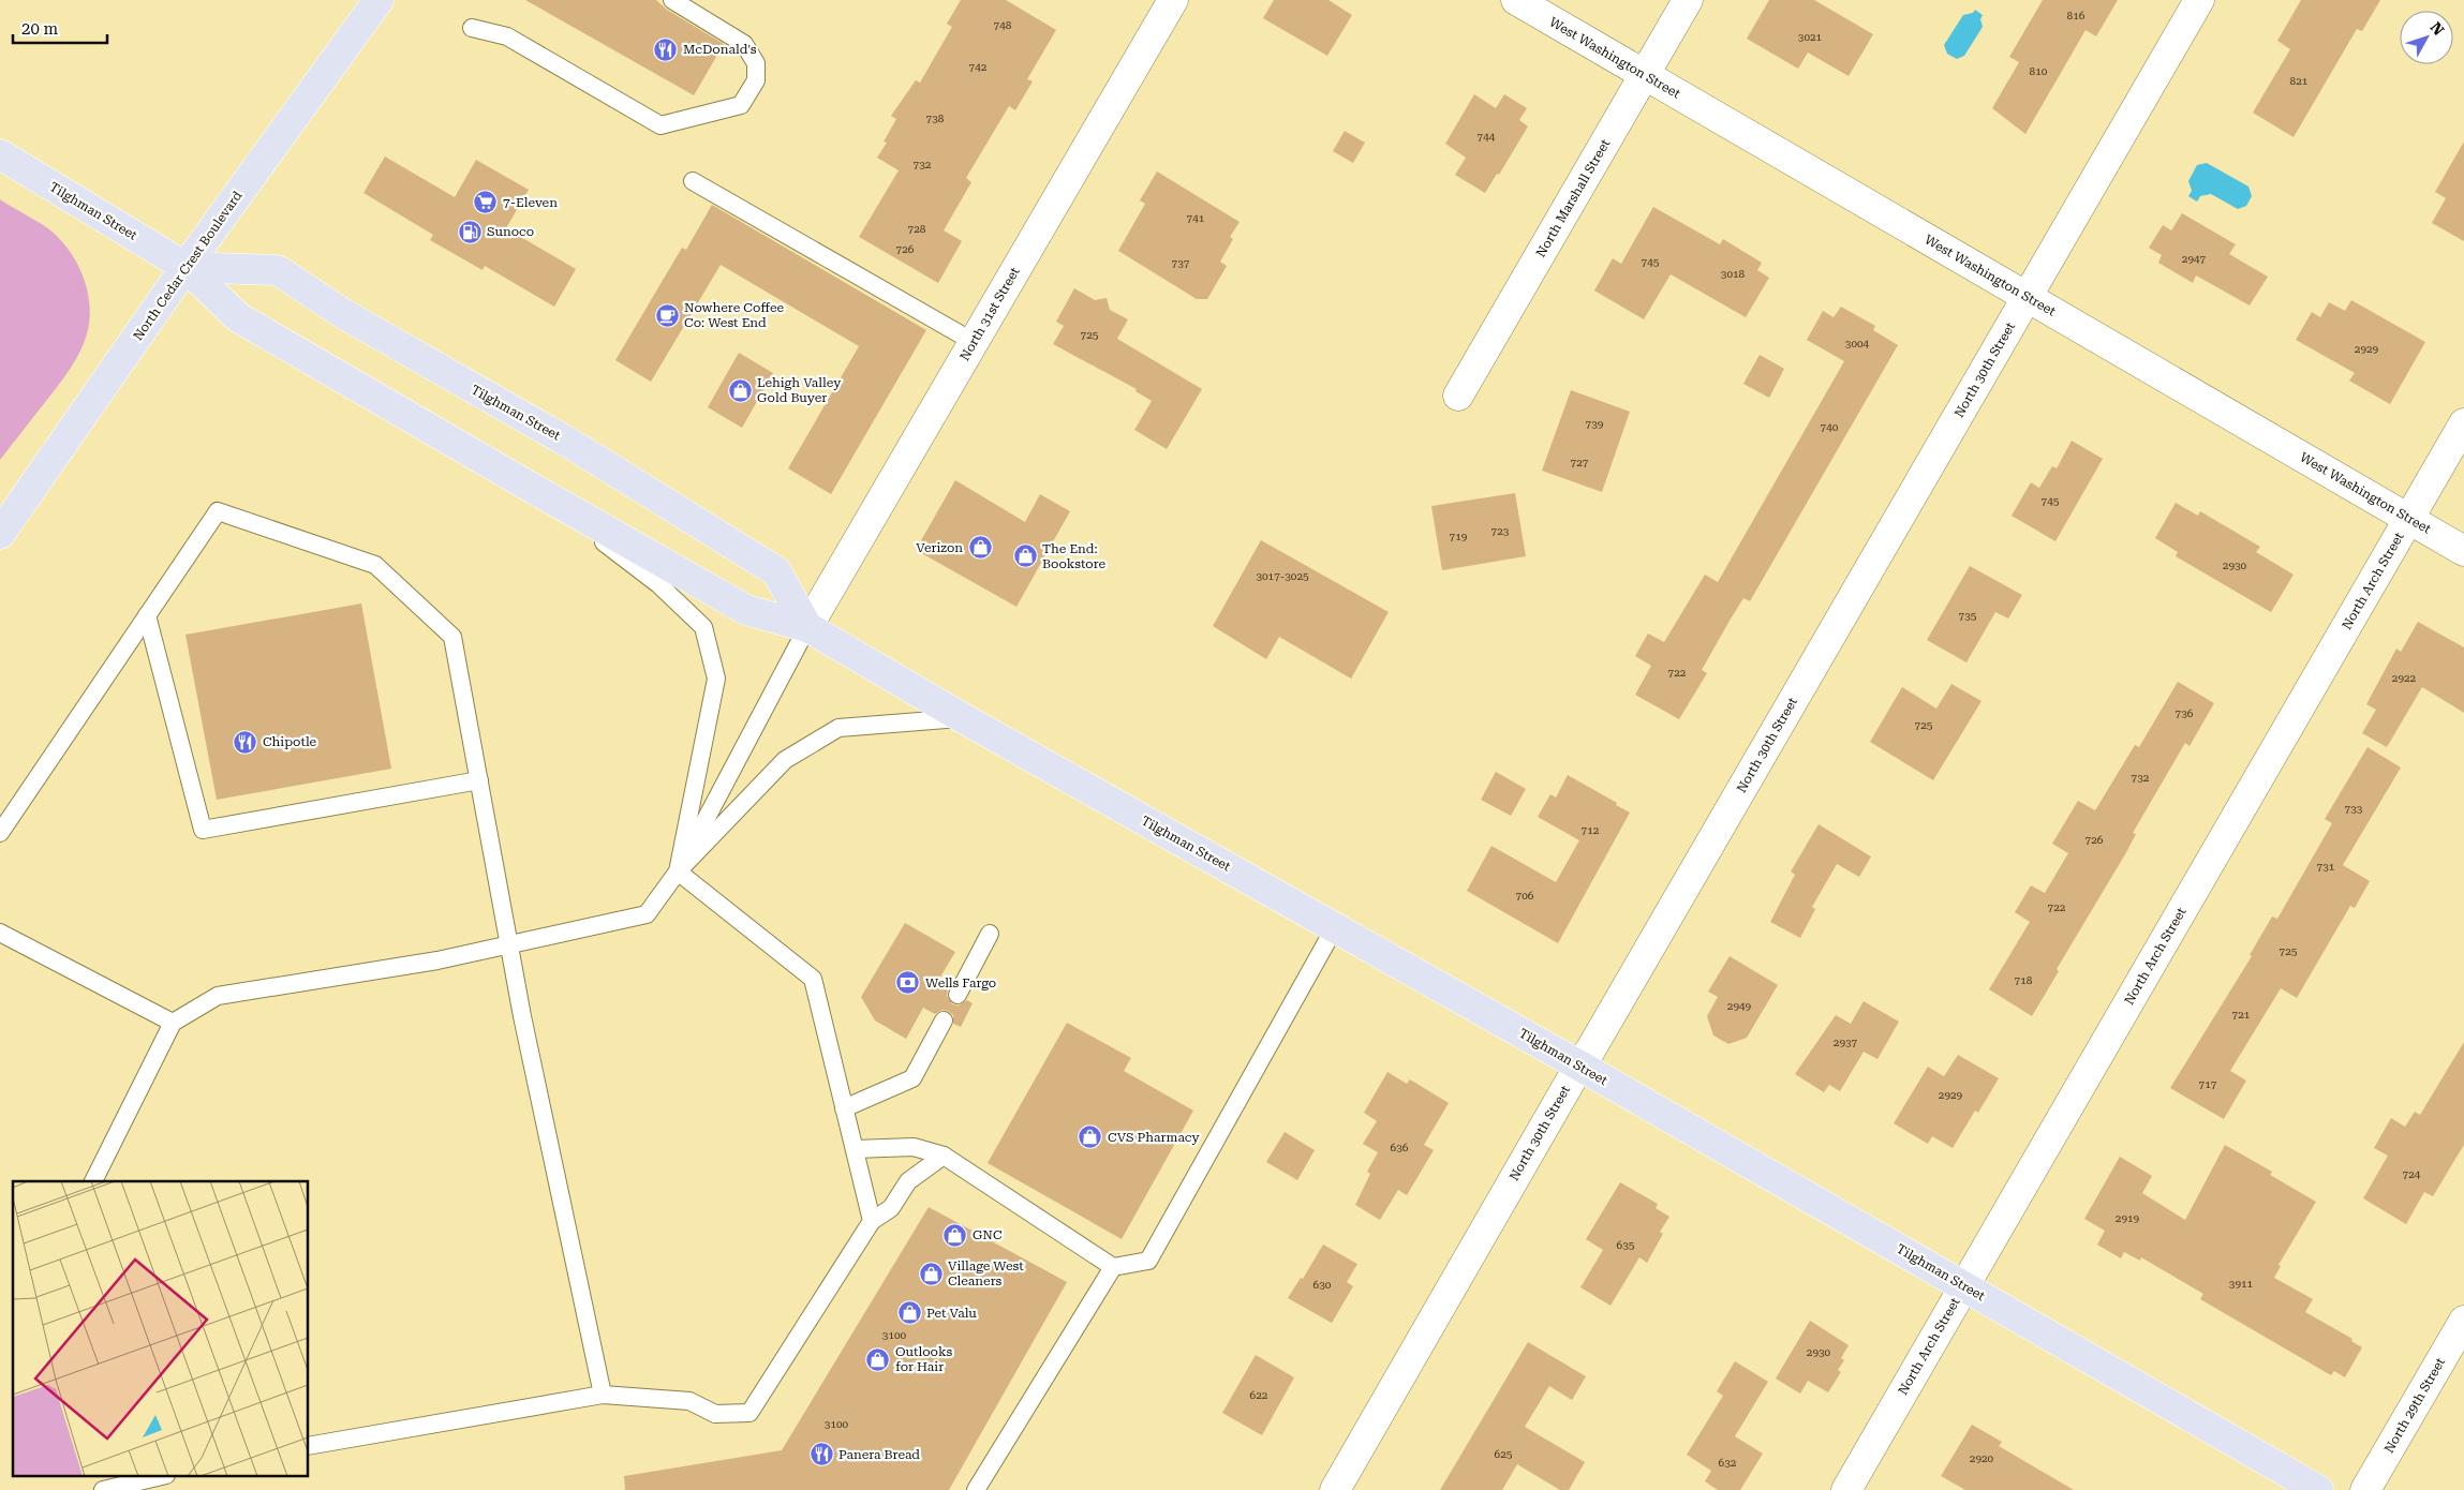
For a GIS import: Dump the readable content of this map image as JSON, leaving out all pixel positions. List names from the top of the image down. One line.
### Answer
{"streets":{"main road":["Tilghman Street","North Cedar Crest Boulevard"],"street":["West Washington Street","North Marshall Street","North 31st Street","North 30th Street","North Arch Street","North 29th Street"]},"crossings":[["West Washington Street","North Marshall Street"],["West Washington Street","North 30th Street"],["West Washington Street","North Arch Street"],["Tilghman Street","North Cedar Crest Boulevard"],["Tilghman Street","North 31st Street"],["Tilghman Street","North 30th Street"],["Tilghman Street","North Arch Street"]],"places":{"restaurant":["McDonald's","Chipotle","Panera Bread"],"supermarket":["7-Eleven"],"fuel station":["Sunoco"],"cafe":["Nowhere Coffee Co: West End"],"shop":["Lehigh Valley Gold Buyer","Verizon","The End: Bookstore","CVS Pharmacy","GNC","Village West Cleaners","Pet Valu","Outlooks for Hair"],"bank":["Wells Fargo"]},"house_numbers":["816","748","3021","742","810","821","738","744","732","741","728","726","2947","745","737","3018","725","3004","2929","739","740","727","745","723","719","2930","3017-3025","735","722","2922","736","725","732","733","712","726","731","706","722","725","718","2949","721","2937","717","2929","636","724","2919","635","3911","630","3100","2930","622","3100","625","2920","632"],"scale_bar":"20 m","north":"top right"}
